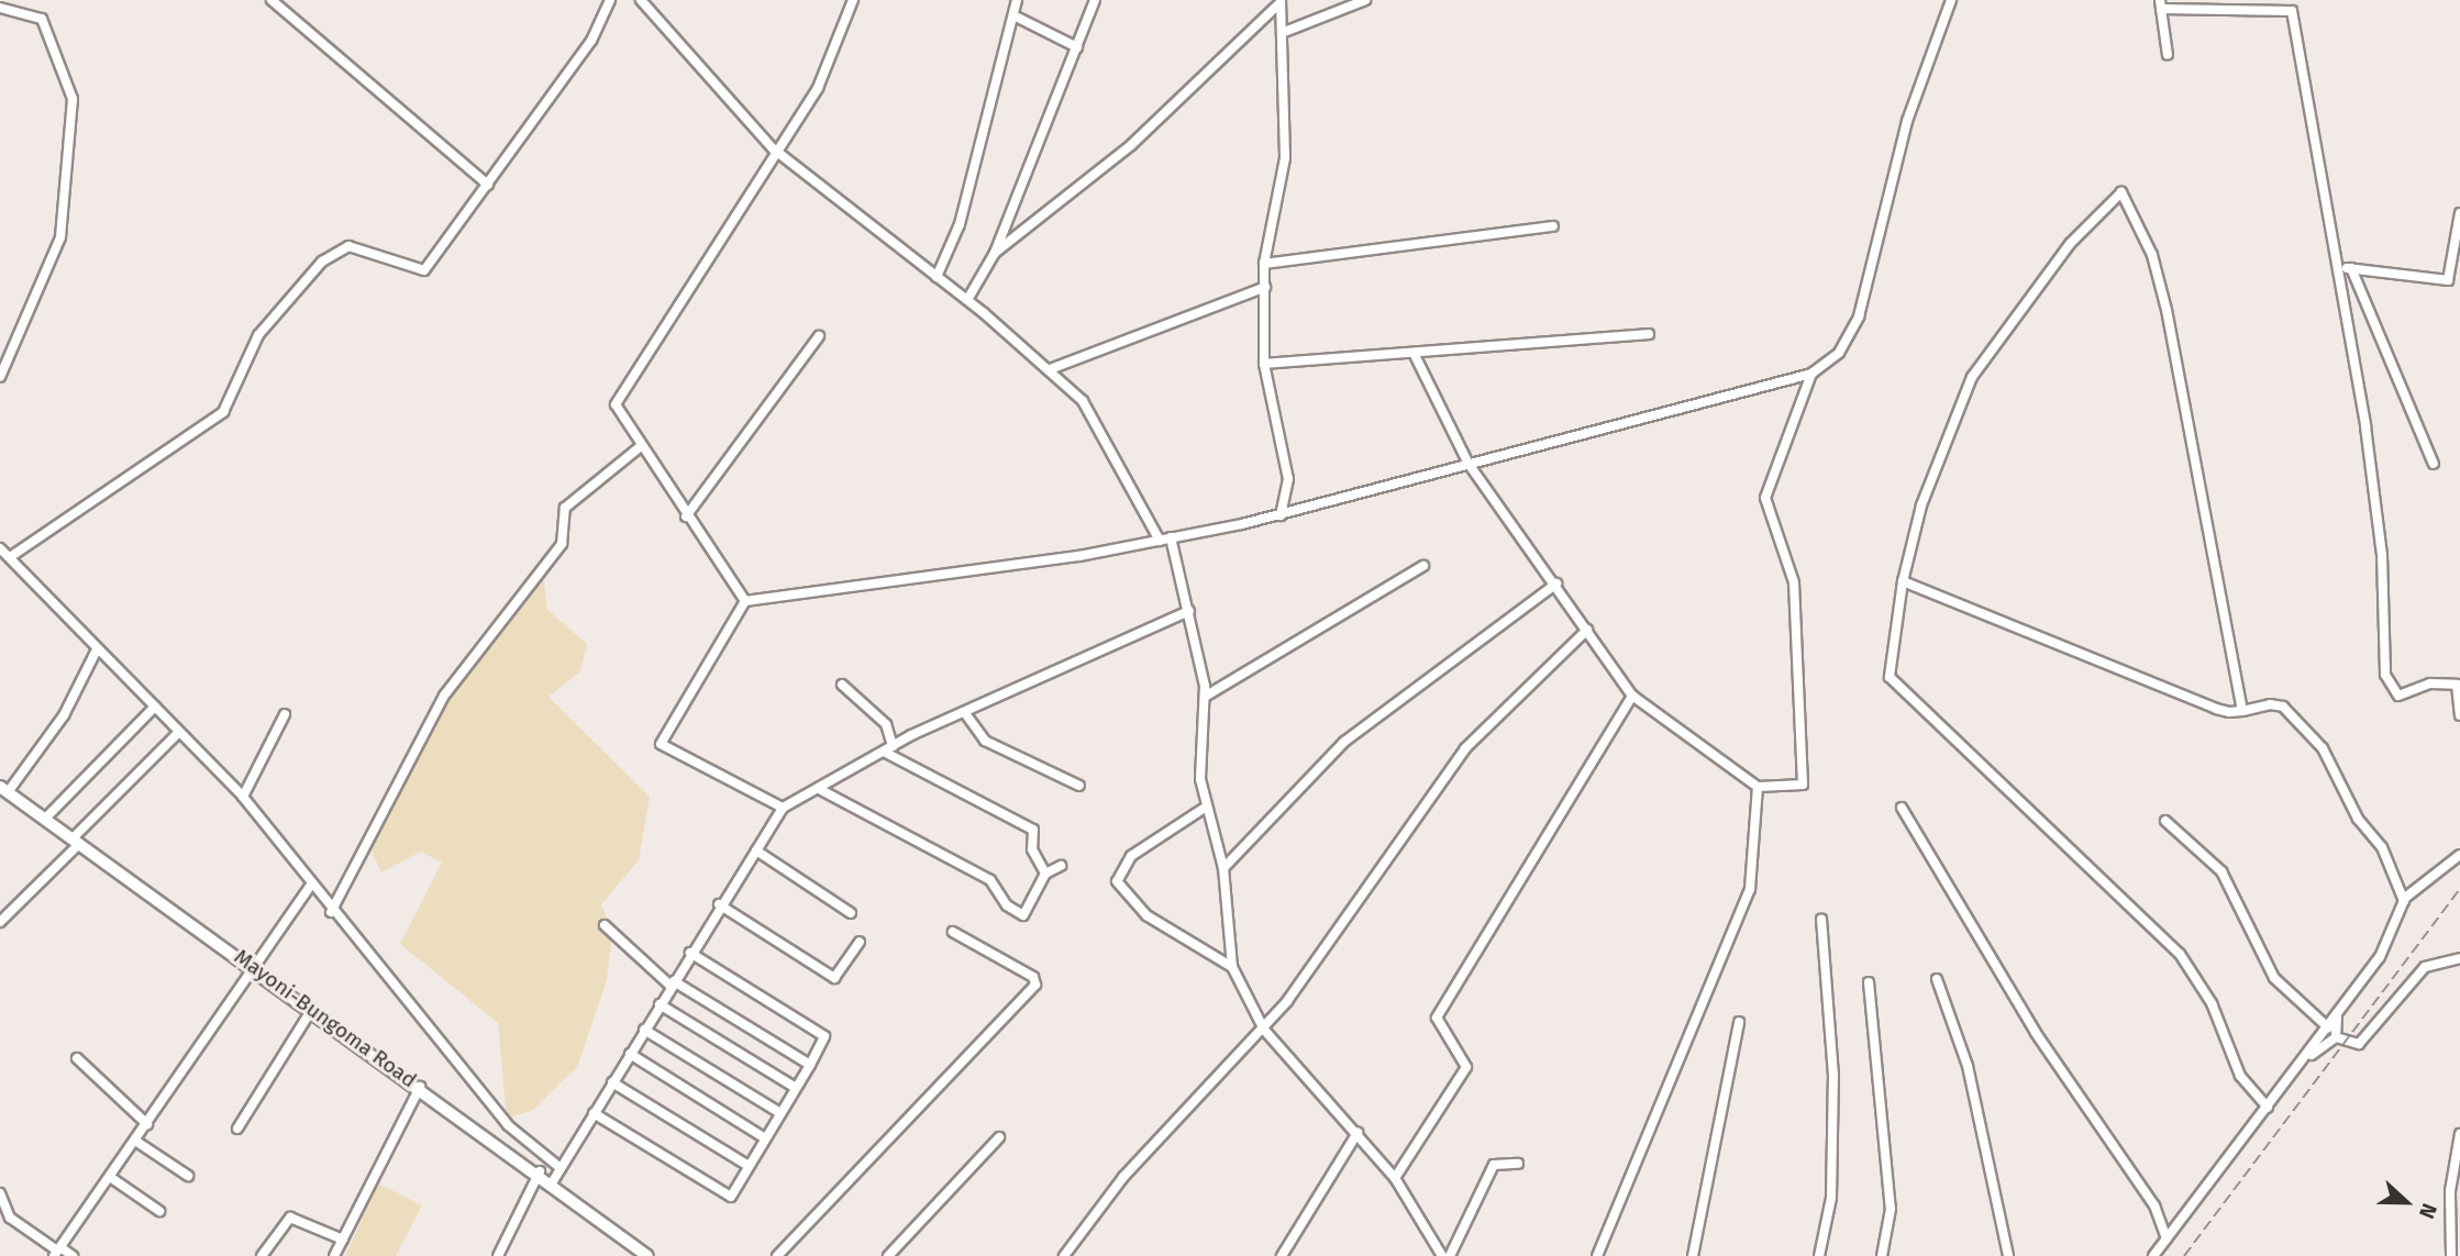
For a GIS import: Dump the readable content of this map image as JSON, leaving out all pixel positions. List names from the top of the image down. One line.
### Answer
{"streets":{"main road":["Mayoni-Bungoma Road"]},"north":"right"}
